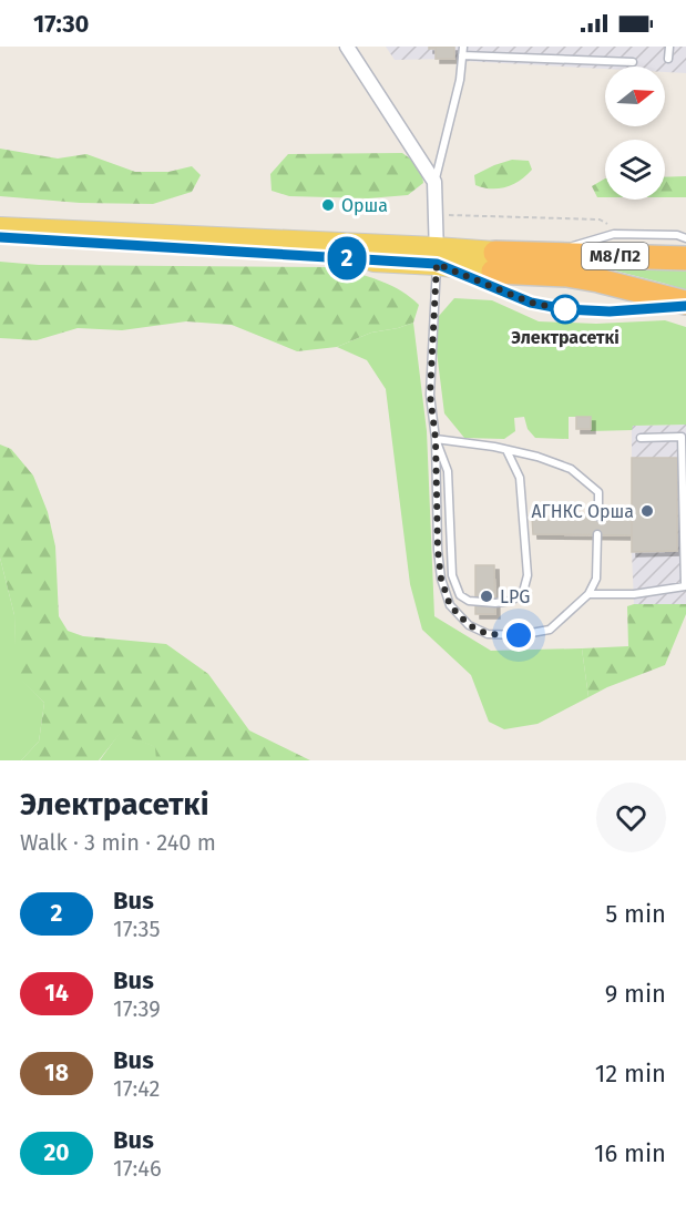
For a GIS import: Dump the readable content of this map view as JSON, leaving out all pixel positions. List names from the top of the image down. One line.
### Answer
{"streets":{"highway":["М8/П2"]},"places":["Орша","Электрасеткі","АГНКС Орша","LPG"],"lines":["bus line 2"],"north":"right","page":{"status":"17:30","on_map":"2","heading":["Электрасеткі","Walk · 3 min · 240 m"],"list":[{"mark":"2","name":"Bus","note":"17:35","value":"5 min"},{"mark":"14","name":"Bus","note":"17:39","value":"9 min"},{"mark":"18","name":"Bus","note":"17:42","value":"12 min"},{"mark":"20","name":"Bus","note":"17:46","value":"16 min"}]}}
